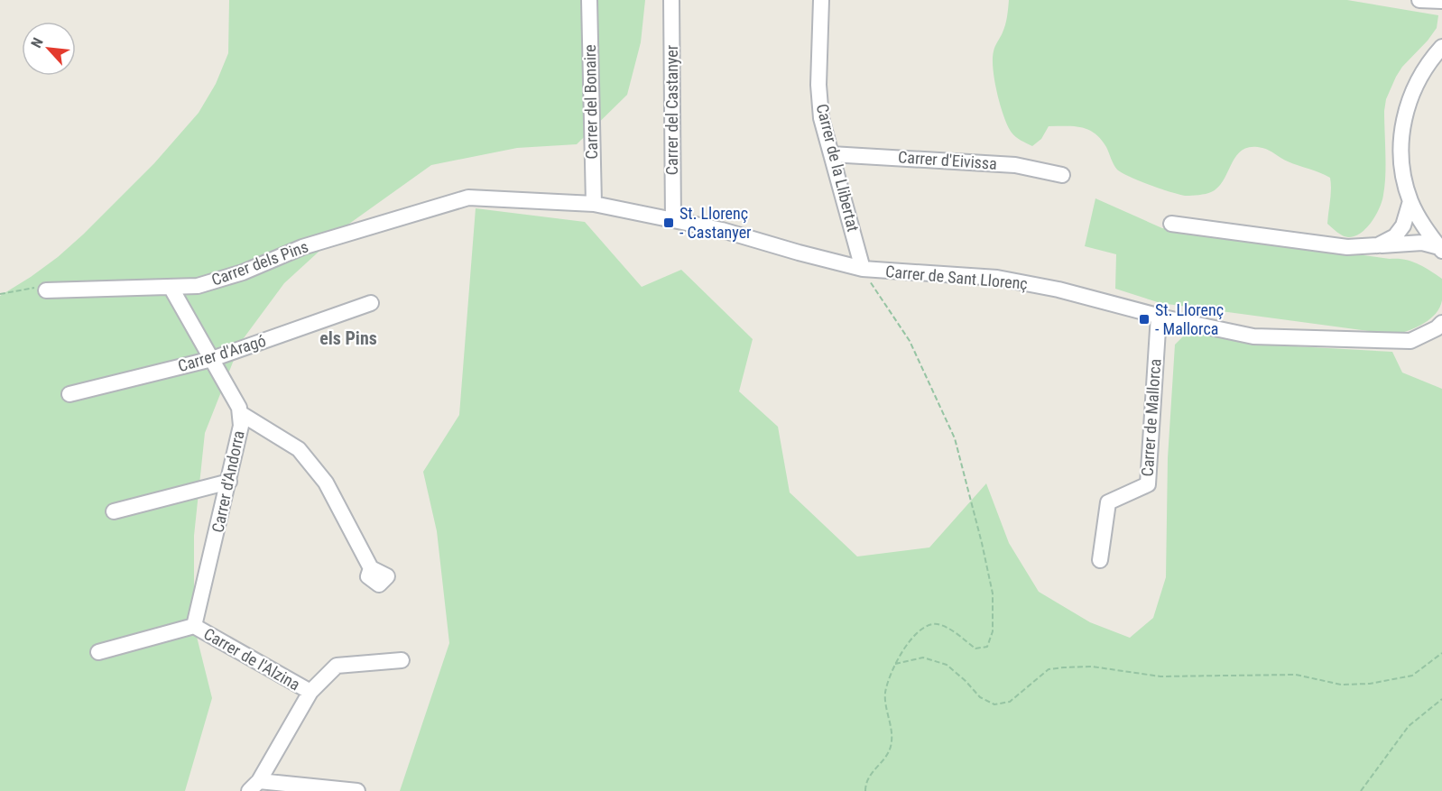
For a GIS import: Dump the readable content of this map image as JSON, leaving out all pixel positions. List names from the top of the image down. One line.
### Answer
{"streets":{"street":["Carrer del Bonaire","Carrer del Castanyer","Carrer d'Eivissa","Carrer de la Llibertat","Carrer dels Pins","Carrer de Sant Llorenç","Carrer d'Aragó","Carrer de Mallorca","Carrer d'Andorra","Carrer de l'Alzina"]},"crossings":[["Carrer del Bonaire","Carrer de Sant Llorenç"],["Carrer del Castanyer","Carrer de Sant Llorenç"],["Carrer d'Eivissa","Carrer de la Llibertat"],["Carrer de la Llibertat","Carrer de Sant Llorenç"],["Carrer dels Pins","Carrer de Sant Llorenç"],["Carrer dels Pins","Carrer d'Andorra"],["Carrer de Sant Llorenç","Carrer de Mallorca"],["Carrer d'Aragó","Carrer d'Andorra"],["Carrer d'Andorra","Carrer de l'Alzina"]],"districts":["els Pins"],"places":{"transit":["St. Llorenç - Castanyer","St. Llorenç - Mallorca"]},"north":"top left"}
